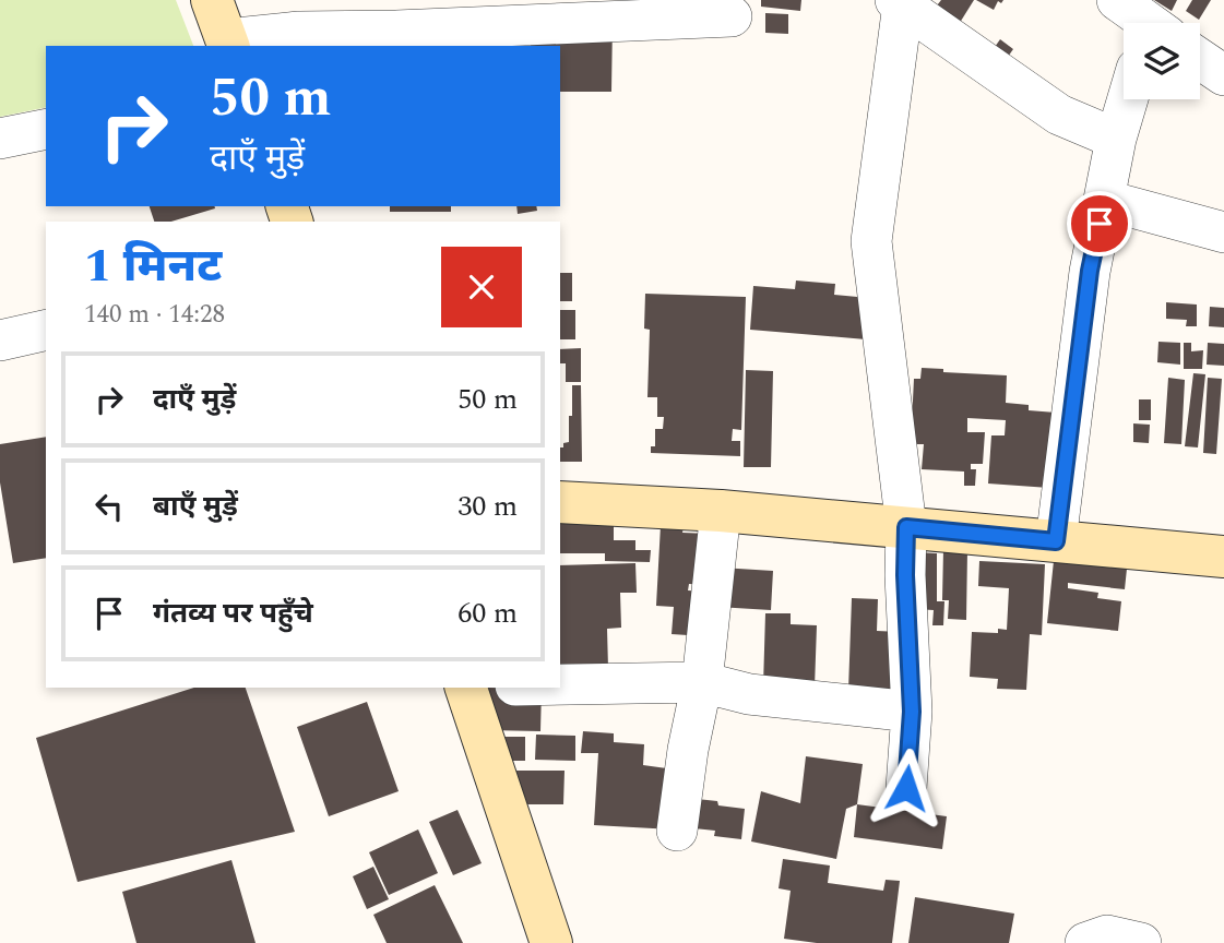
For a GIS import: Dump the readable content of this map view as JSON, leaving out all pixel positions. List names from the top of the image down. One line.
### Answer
{"page":{"turn":["50 m","दाएँ मुड़ें"],"heading":["1 मिनट","140 m · 14:28"],"list":[{"name":"दाएँ मुड़ें","value":"50 m"},{"name":"बाएँ मुड़ें","value":"30 m"},{"name":"गंतव्य पर पहुँचे","value":"60 m"}]}}
